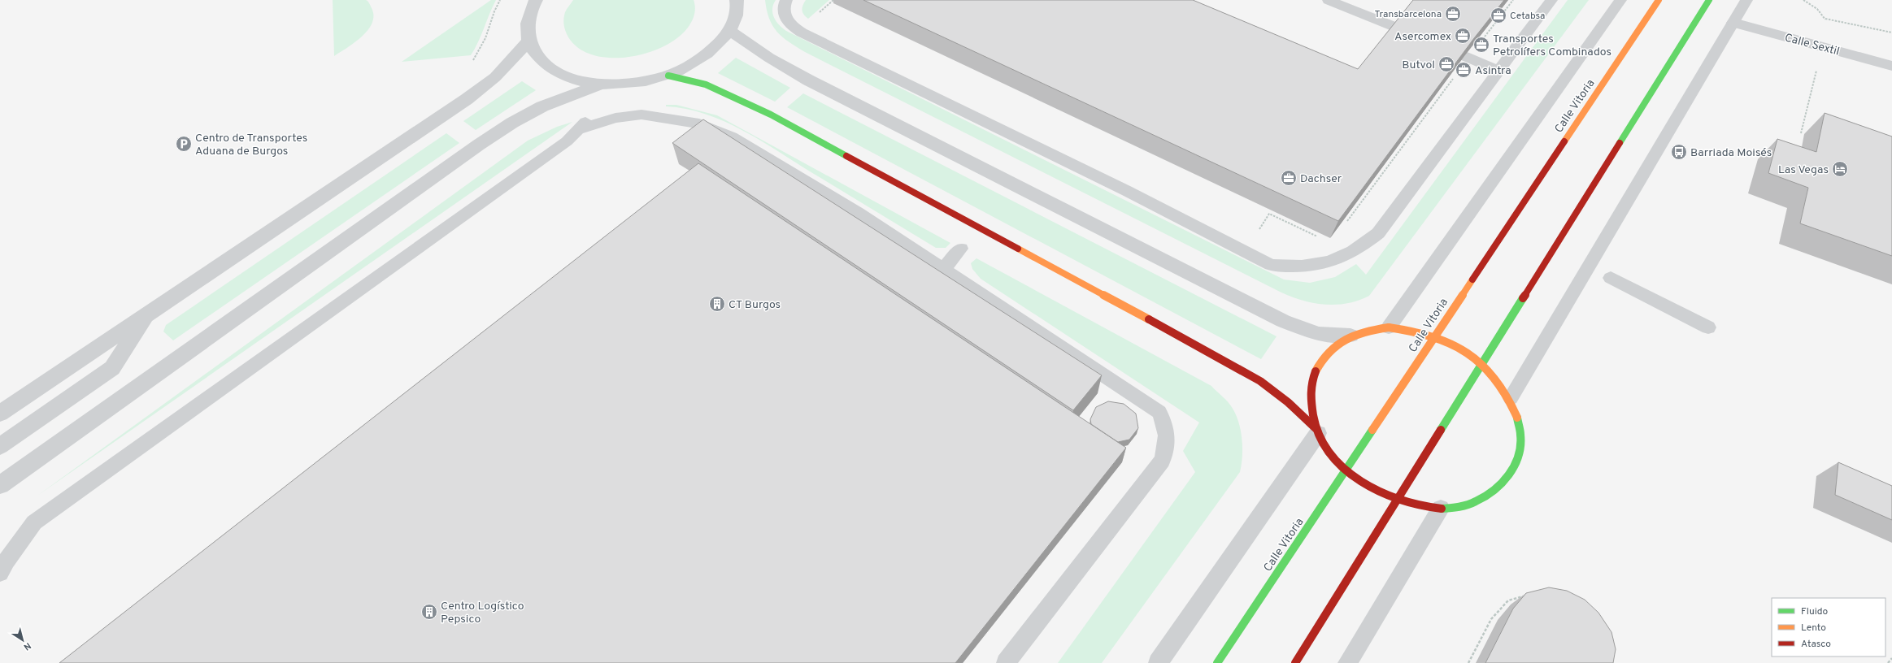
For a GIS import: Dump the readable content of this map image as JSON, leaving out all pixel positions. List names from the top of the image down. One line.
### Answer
{"streets":{"main road":["Calle Vitoria"],"street":["Calle Sextil"]},"places":{"office":["Transbarcelona","Cetabsa","Asercomex","Transportes Petrolífers Combinados","Butvol","Asintra","Dachser"],"parking":["Centro de Transportes Aduana de Burgos"],"bus stop":["Barriada Moisés"],"hotel":["Las Vegas"],"building":["CT Burgos","Centro Logístico Pepsico"]},"legend":["Fluido","Lento","Atasco"],"north":"bottom right"}
